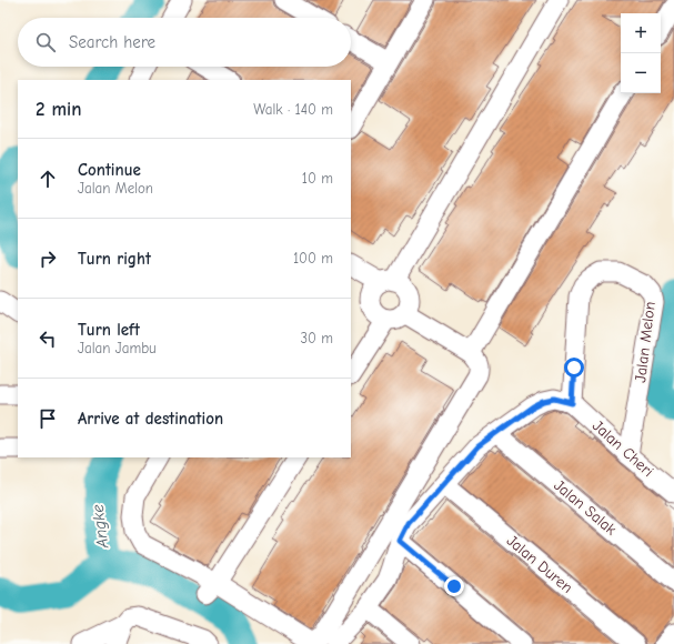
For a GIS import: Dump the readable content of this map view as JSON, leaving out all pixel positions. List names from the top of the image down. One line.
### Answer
{"streets":{"street":["Jalan Melon","Jalan Cheri","Jalan Salak","Jalan Duren"]},"crossings":[["Jalan Melon","Jalan Cheri"]],"water":["Angke"],"page":{"map_buttons":["+","−"],"search":"Search here","heading":["2 min","Walk · 140 m"],"list":[["Continue","Jalan Melon","10 m"],["Turn right","100 m"],["Turn left","Jalan Jambu","30 m"],"Arrive at destination"]}}
